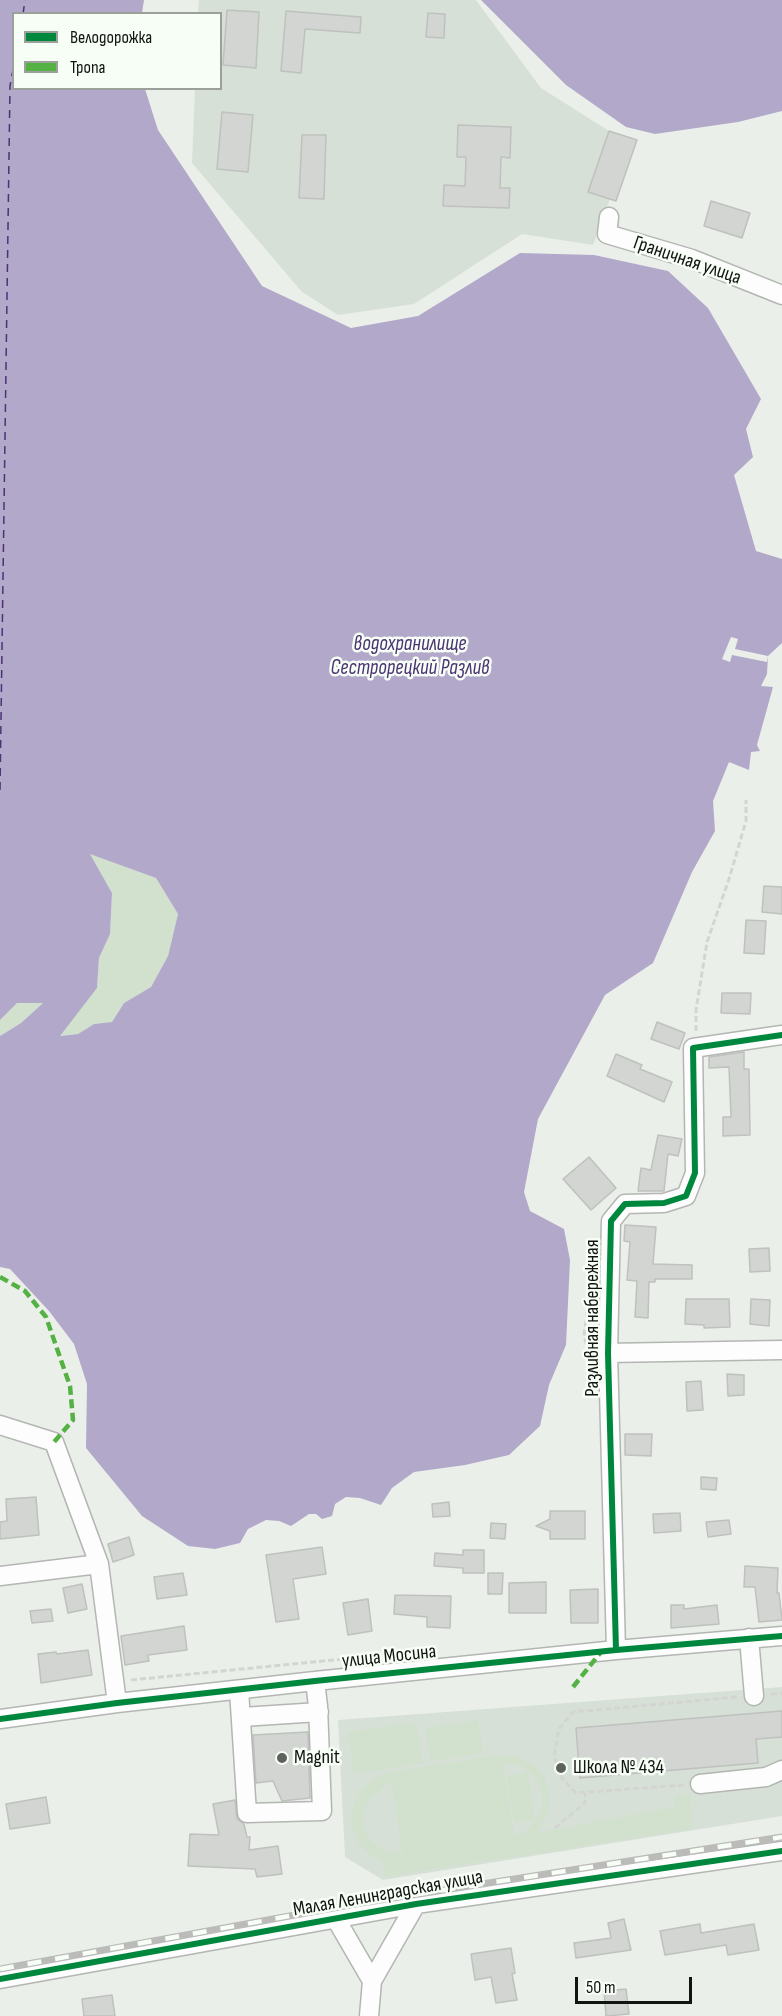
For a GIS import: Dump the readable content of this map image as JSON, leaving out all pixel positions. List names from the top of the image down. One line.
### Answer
{"streets":{"street":["Граничная улица","Разливная набережная","улица Мосина","Малая Ленинградская улица"]},"crossings":[["Разливная набережная","улица Мосина"]],"water":["водохранилище Сестрорецкий Разлив"],"places":["Magnit","Школа № 434"],"legend":["Велодорожка","Тропа"],"scale_bar":"50 m"}
